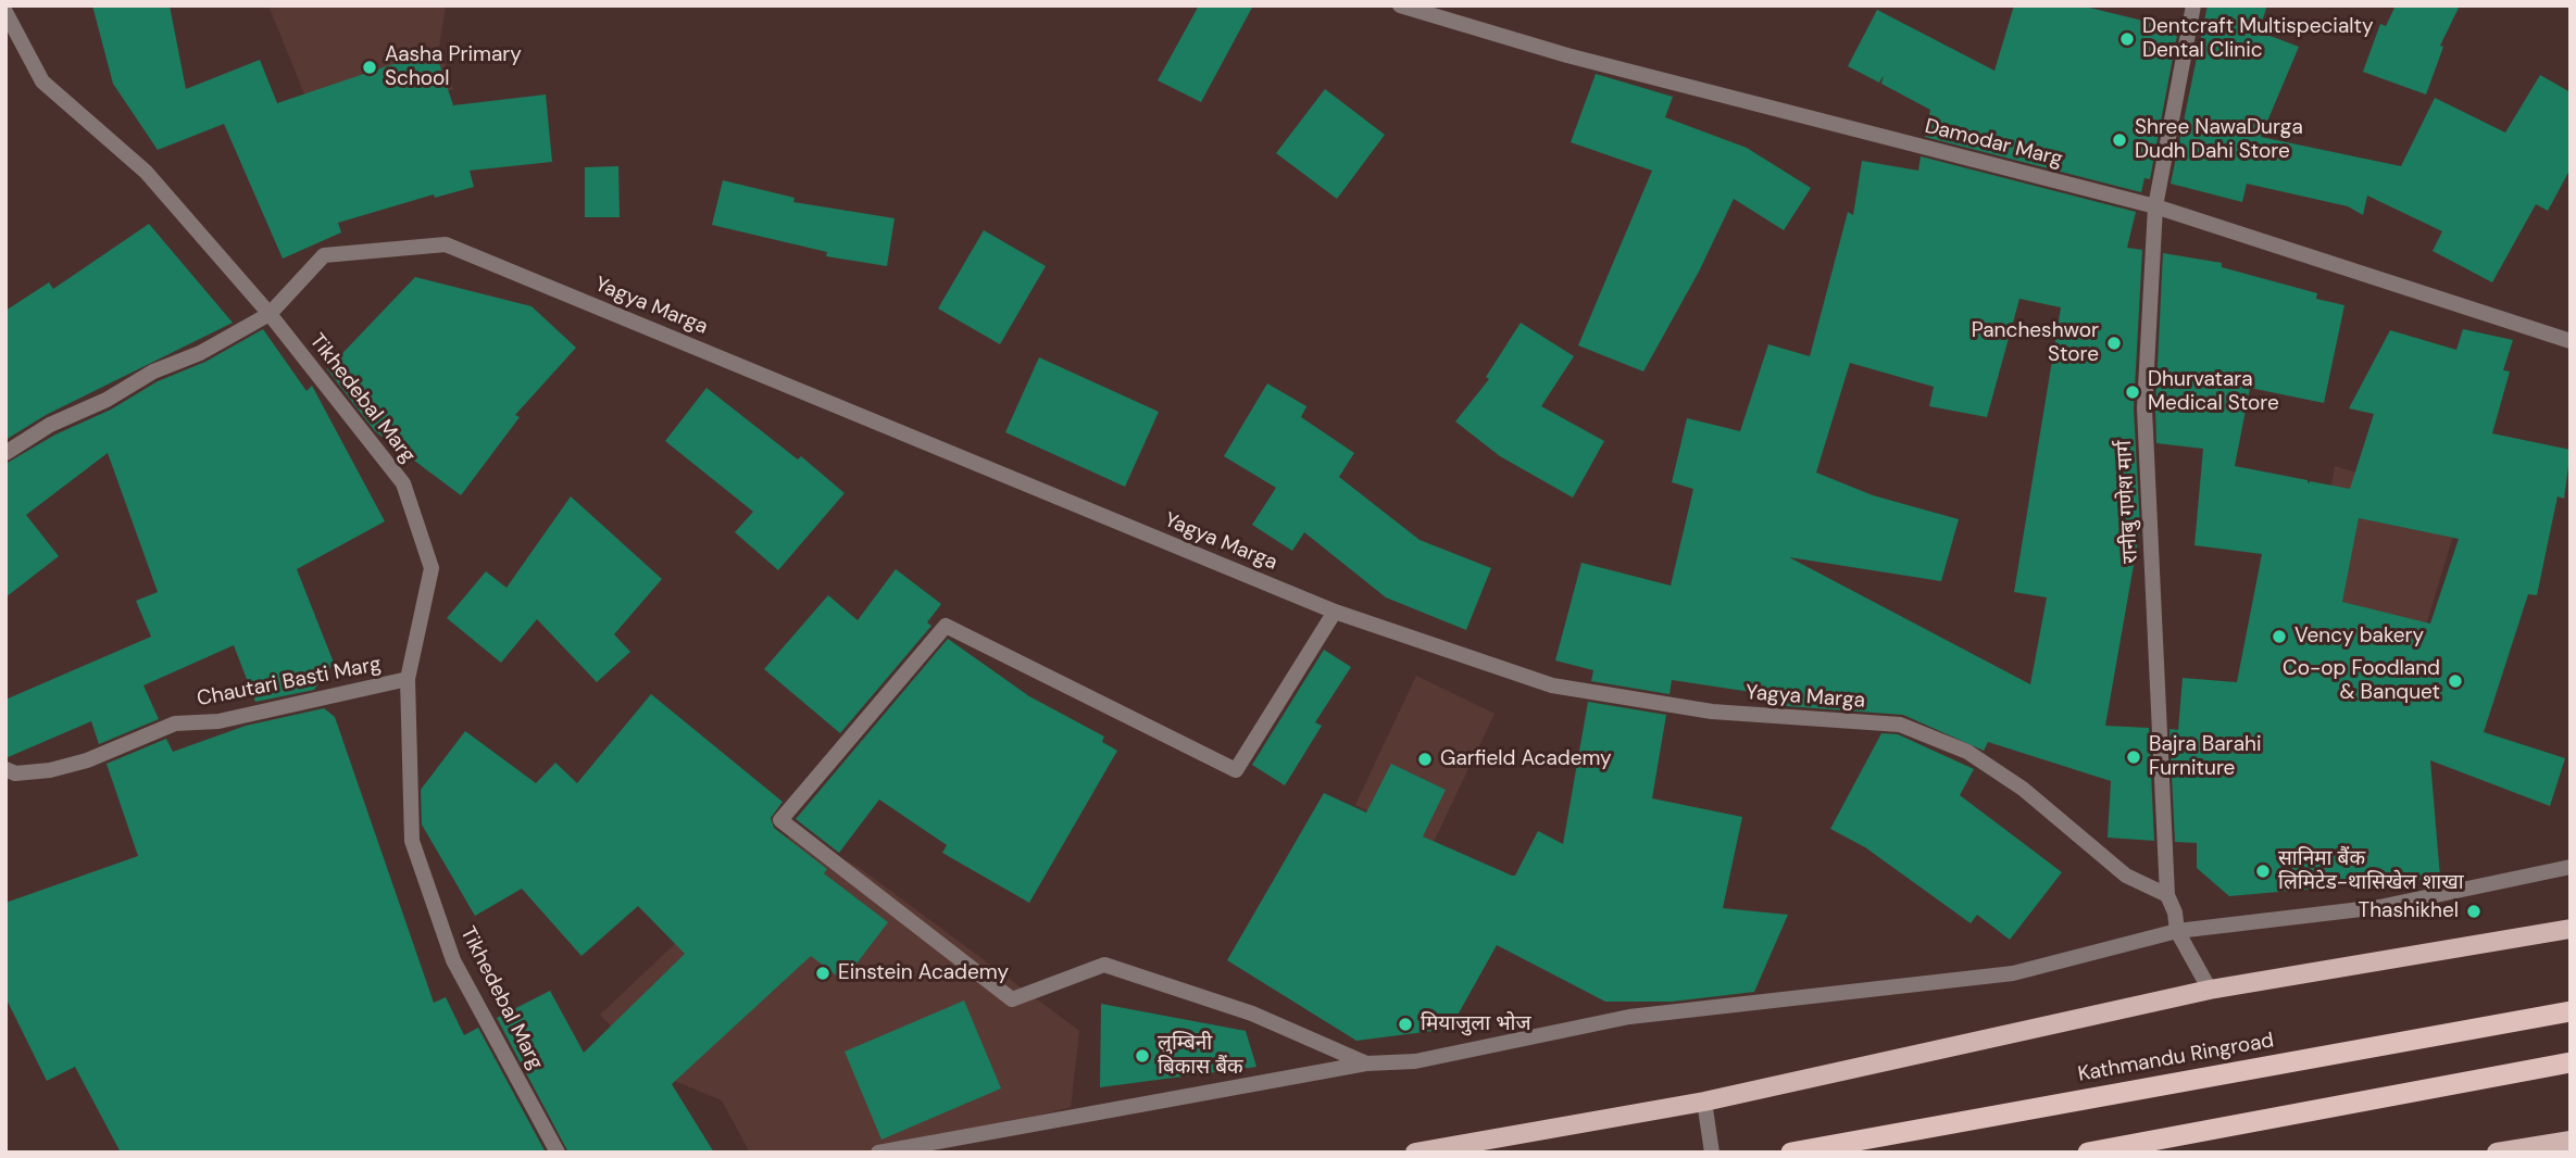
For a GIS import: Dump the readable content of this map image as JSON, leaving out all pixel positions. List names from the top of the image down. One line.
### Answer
{"streets":{"highway":["Kathmandu Ringroad"],"street":["Damodar Marg","Yagya Marga","Tikhedebal Marg","रानीबु गणेश मार्ग","Chautari Basti Marg"]},"crossings":[["Damodar Marg","रानीबु गणेश मार्ग"],["Yagya Marga","Tikhedebal Marg"],["Yagya Marga","रानीबु गणेश मार्ग"],["Tikhedebal Marg","Chautari Basti Marg"]],"places":["Dentcraft Multispecialty Dental Clinic","Aasha Primary School","Shree NawaDurga Dudh Dahi Store","Pancheshwor Store","Dhurvatara Medical Store","Vency bakery","Co-op Foodland & Banquet","Bajra Barahi Furniture","Garfield Academy","सानिमा बैंक लिमिटेड-थासिखेल शाखा","Thashikhel","Einstein Academy","मियाजुला भोज","लुम्बिनी बिकास बैंक"]}
